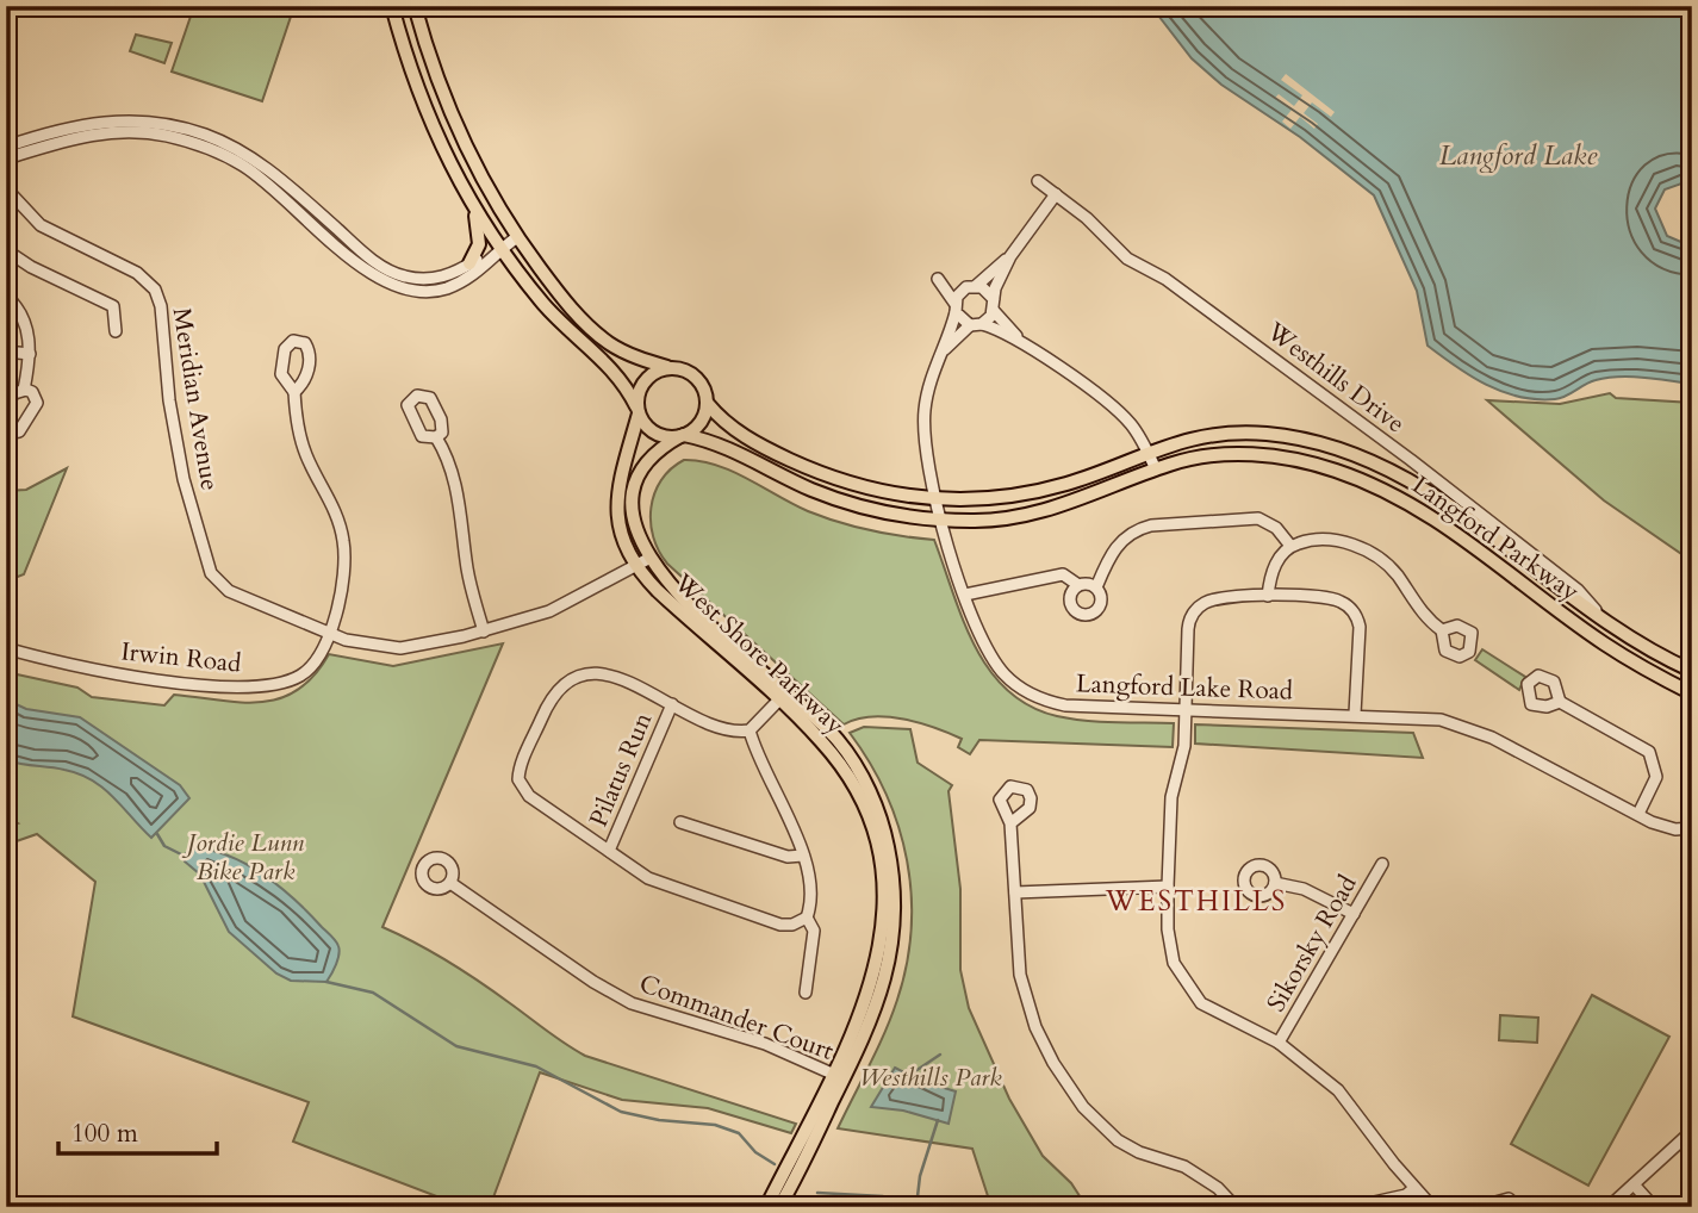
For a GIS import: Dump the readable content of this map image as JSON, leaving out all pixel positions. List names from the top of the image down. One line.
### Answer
{"streets":{"main road":["Langford Parkway","West Shore Parkway"],"street":["Westhills Drive","Meridian Avenue","Irwin Road","Langford Lake Road","Pilatus Run","Sikorsky Road","Commander Court"]},"crossings":[["Westhills Drive","Langford Parkway"],["Meridian Avenue","West Shore Parkway"],["Meridian Avenue","Irwin Road"],["Langford Parkway","West Shore Parkway"],["Langford Parkway","Langford Lake Road"],["West Shore Parkway","Commander Court"]],"districts":["WESTHILLS"],"water":["Langford Lake"],"parks":["Jordie Lunn Bike Park","Westhills Park"],"scale_bar":"100 m"}
